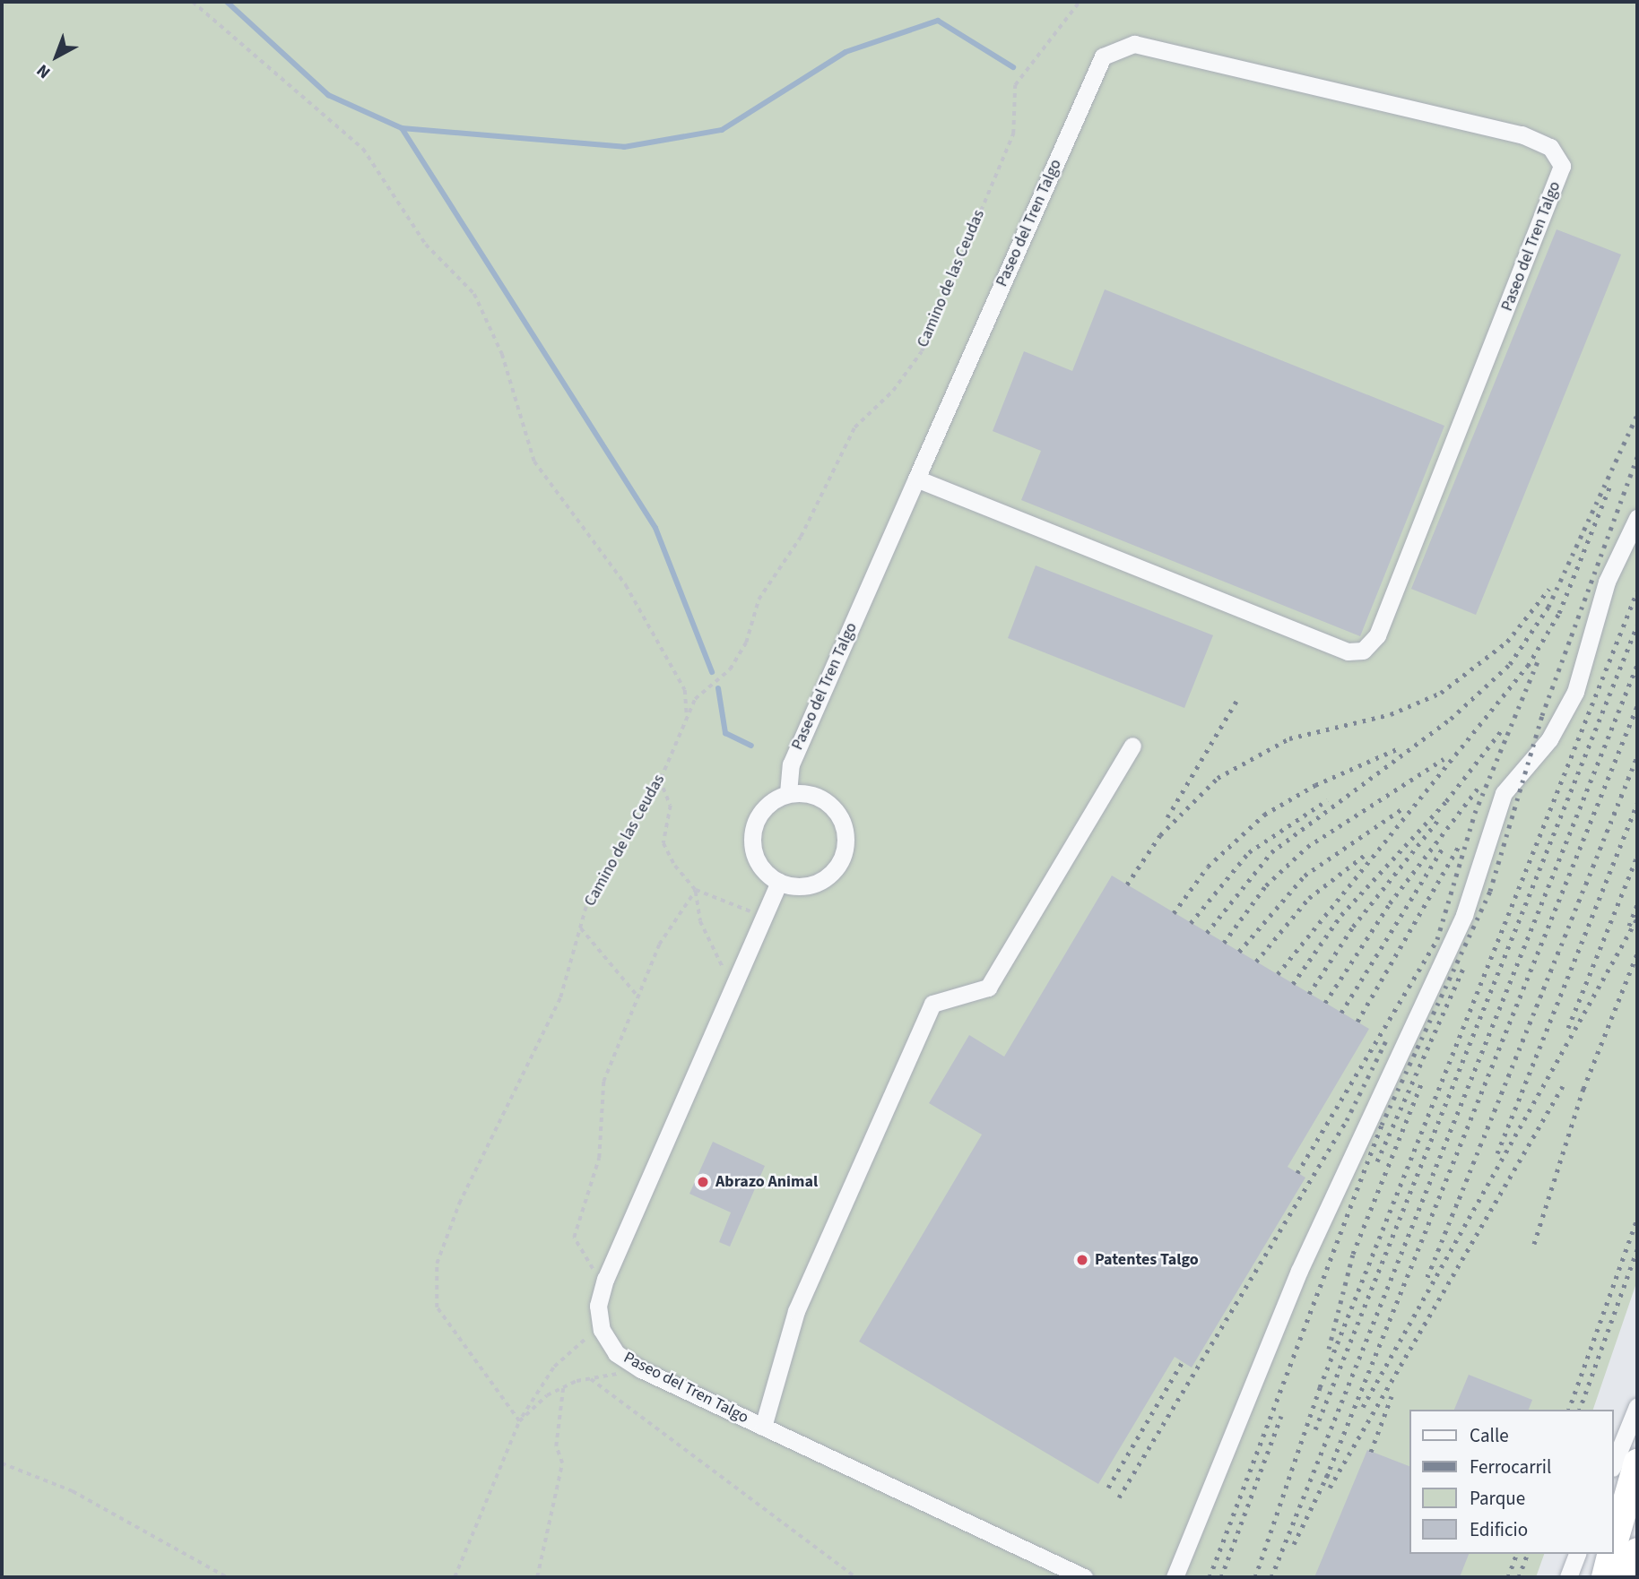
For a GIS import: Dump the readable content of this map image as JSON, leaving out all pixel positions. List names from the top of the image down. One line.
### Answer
{"streets":{"street":["Paseo del Tren Talgo"],"path":["Camino de las Ceudas"]},"places":["Abrazo Animal","Patentes Talgo"],"legend":["Calle","Ferrocarril","Parque","Edificio"],"north":"bottom left"}
